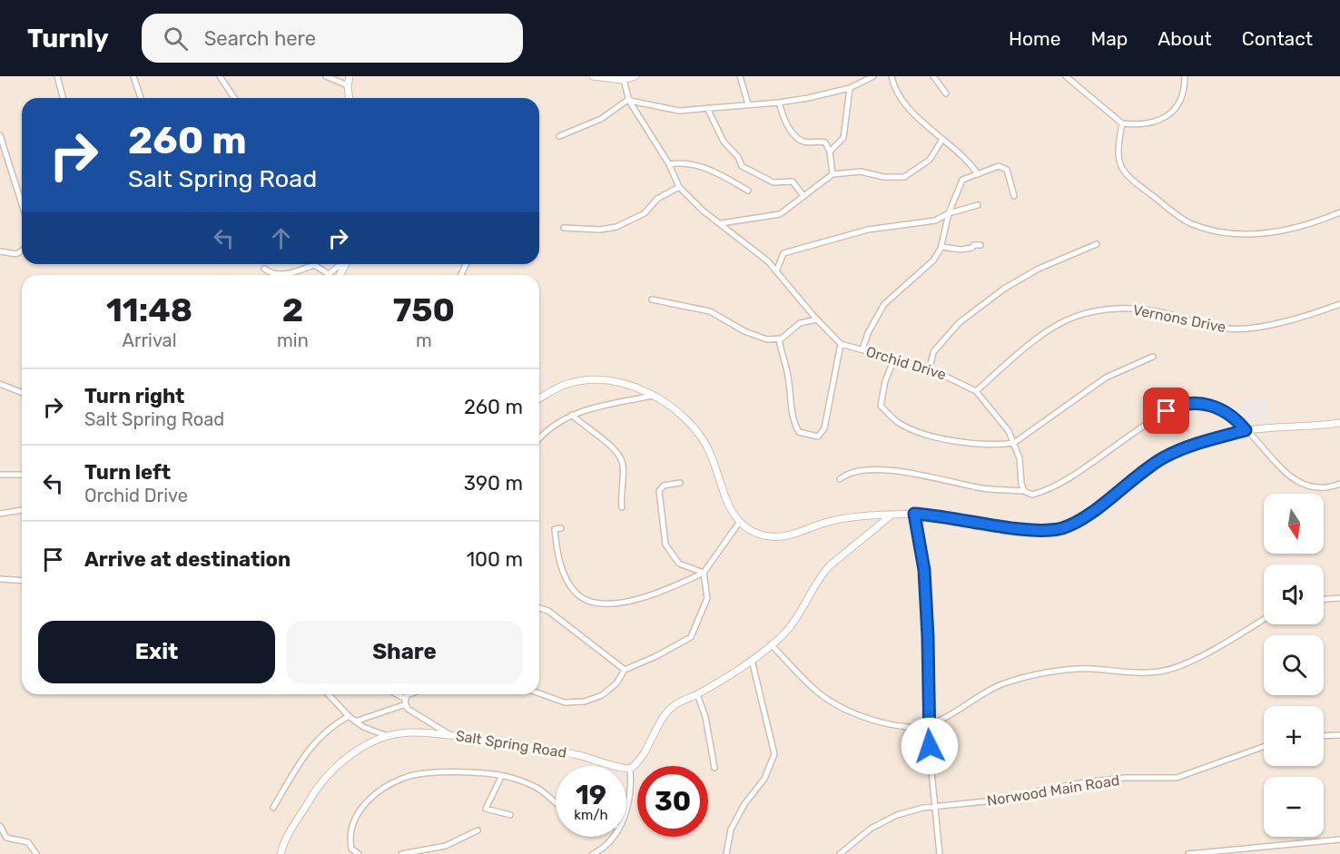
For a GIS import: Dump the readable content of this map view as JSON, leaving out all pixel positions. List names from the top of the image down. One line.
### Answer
{"streets":{"street":["Vernons Drive","Orchid Drive","Salt Spring Road","Norwood Main Road"]},"crossings":[["Vernons Drive","Orchid Drive"]],"north":"bottom","page":{"header":"Turnly","search":"Search here","nav":["Home","Map","About","Contact"],"turn":["260 m","Salt Spring Road"],"eta":["11:48","Arrival","2","min","750","m"],"list":[{"name":"Turn right","note":"Salt Spring Road","value":"260 m"},{"name":"Turn left","note":"Orchid Drive","value":"390 m"},{"name":"Arrive at destination","value":"100 m"}],"map_buttons":["+","−"],"buttons":["Exit","Share"],"speed":"19 km/h","limit":"30"}}
